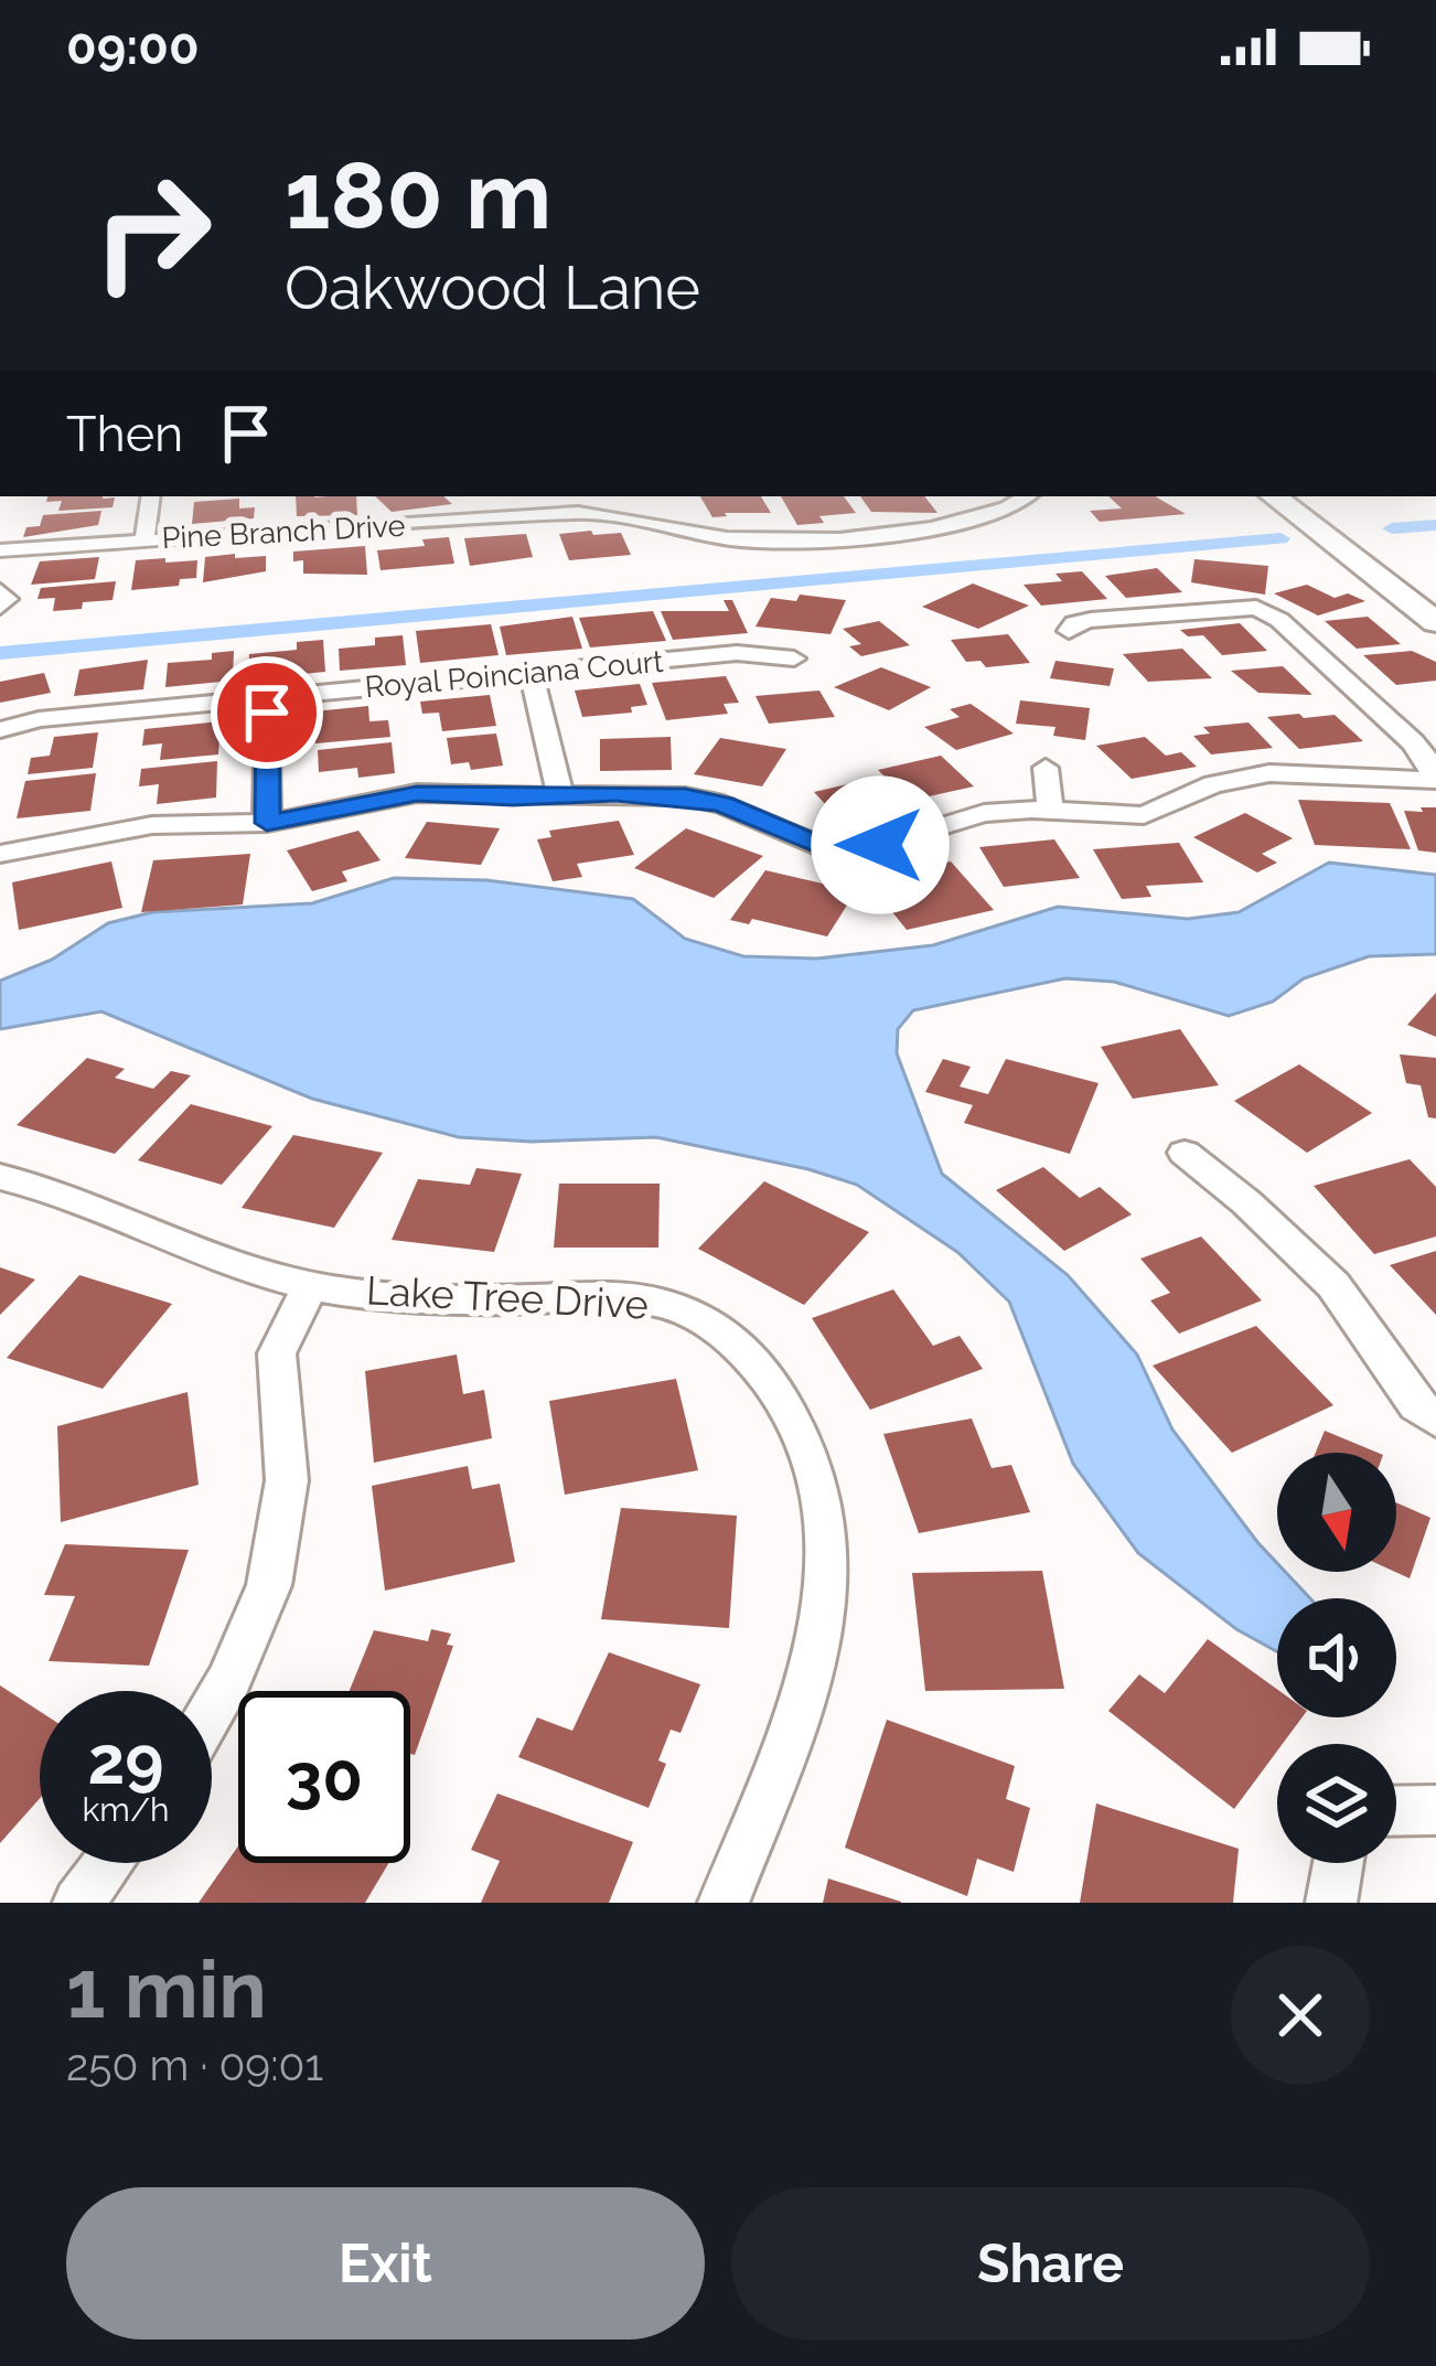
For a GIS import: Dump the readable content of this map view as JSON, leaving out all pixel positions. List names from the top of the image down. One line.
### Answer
{"streets":{"street":["Pine Branch Drive","Royal Poinciana Court","Lake Tree Drive"]},"north":"bottom","page":{"status":"09:00","turn":["180 m","Oakwood Lane"],"then":"Then","speed":"29 km/h","limit":"30","heading":["1 min","250 m · 09:01"],"buttons":["Exit","Share"]}}
